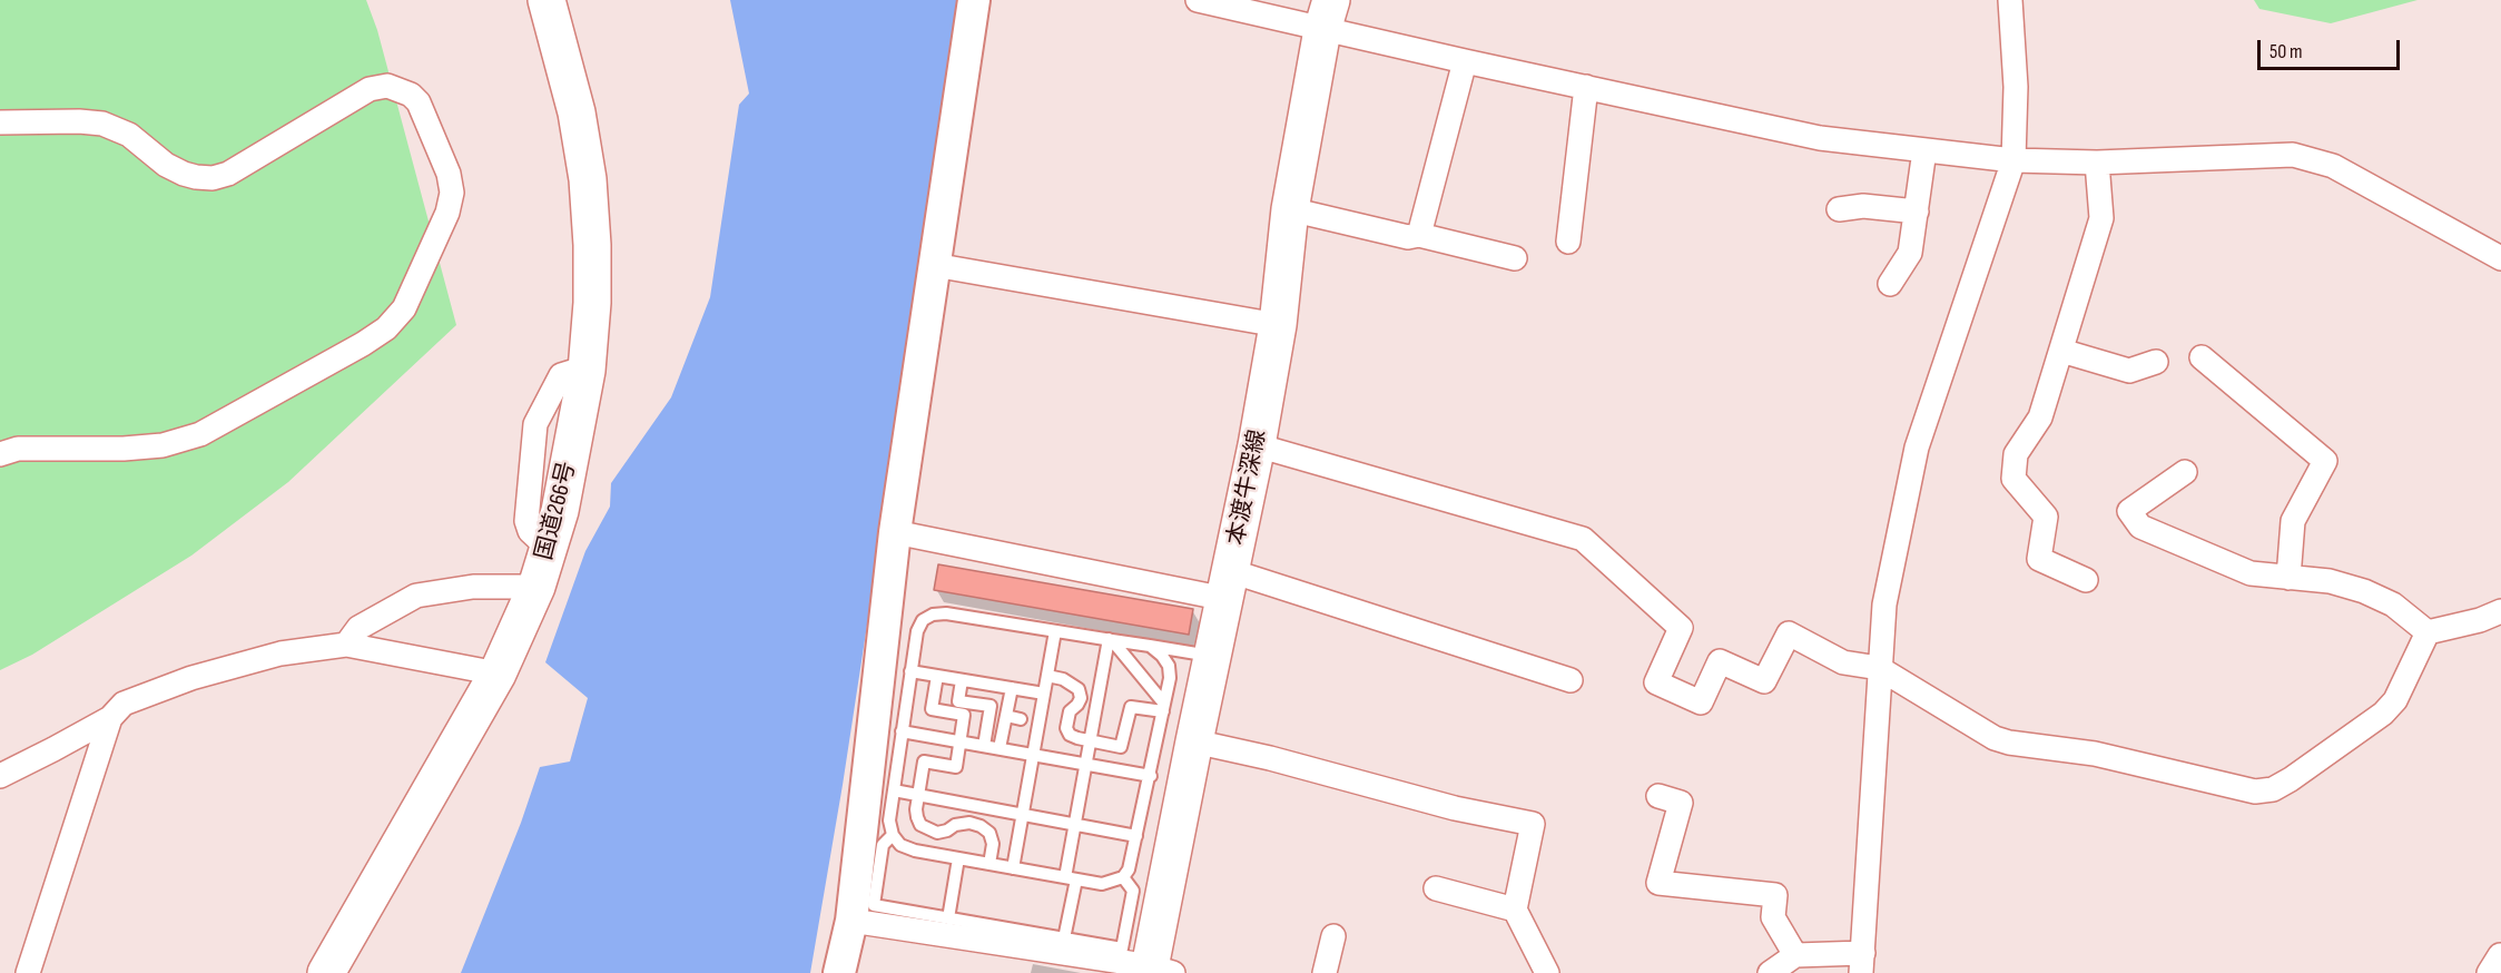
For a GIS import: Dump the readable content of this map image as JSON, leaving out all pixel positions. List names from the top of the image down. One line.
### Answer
{"streets":{"main road":["本渡牛深線","国道266号"]},"scale_bar":"50 m"}
